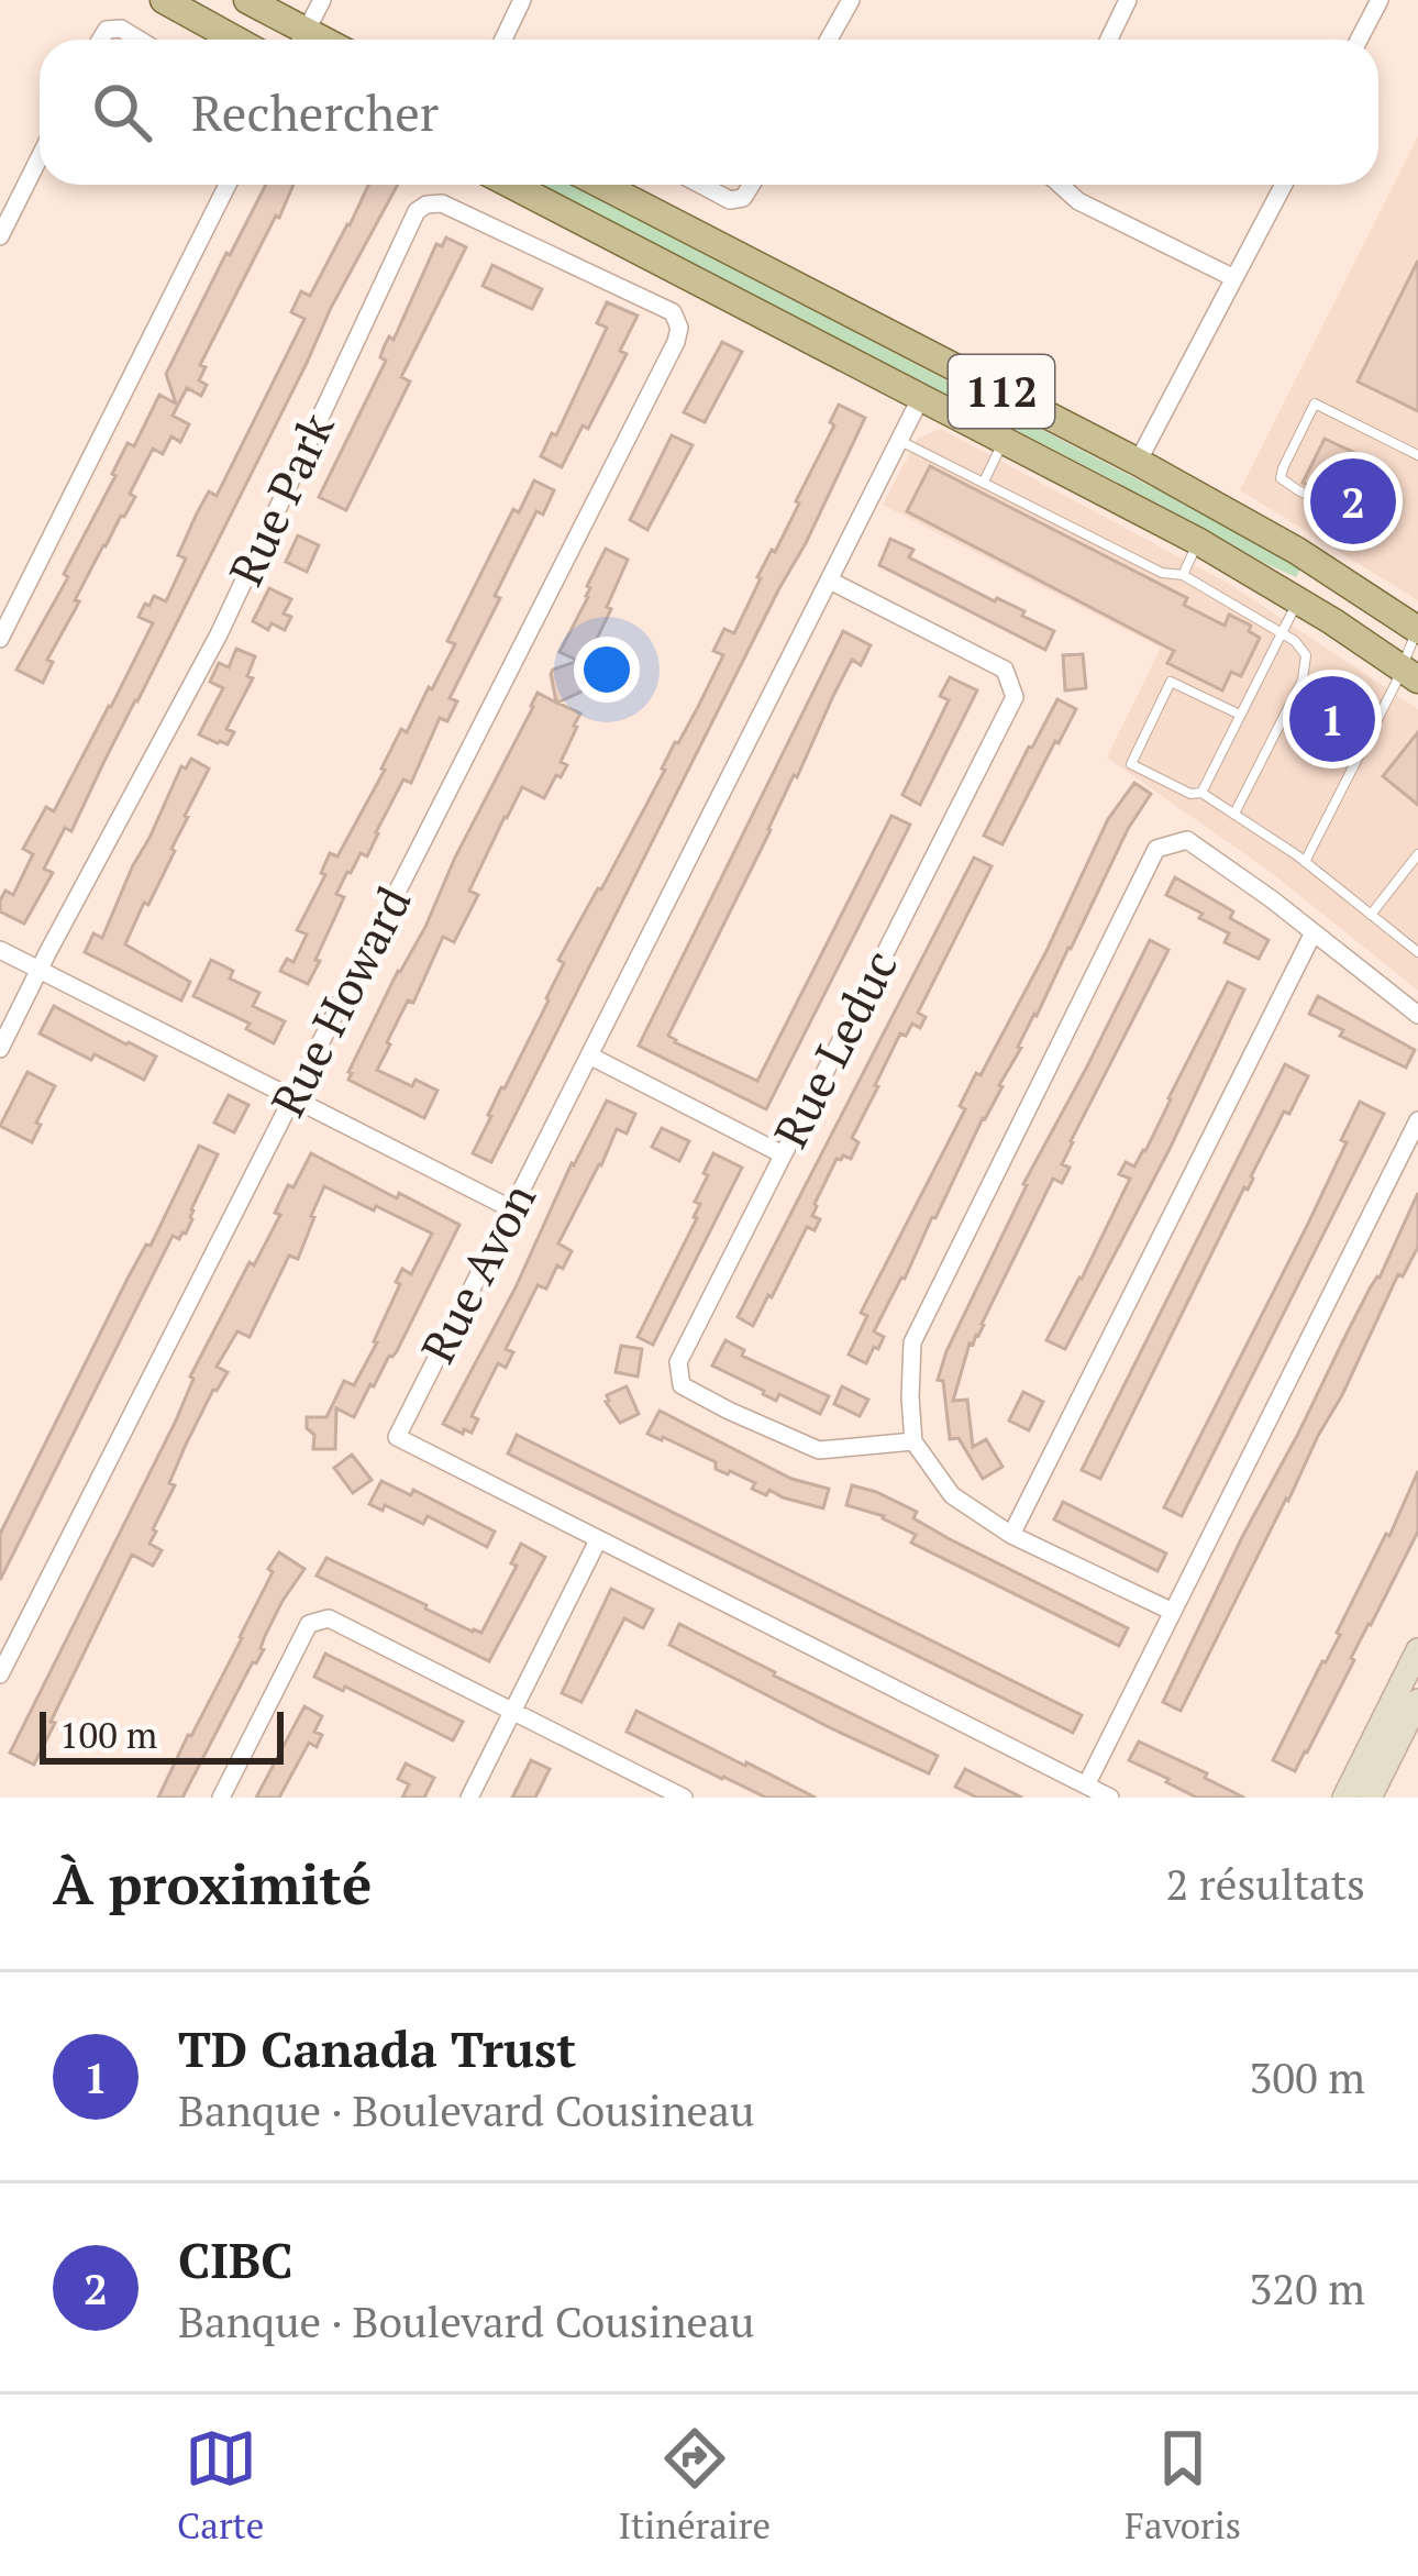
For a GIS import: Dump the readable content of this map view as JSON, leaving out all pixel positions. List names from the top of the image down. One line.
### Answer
{"streets":{"main road":["112"],"street":["Rue Park","Rue Howard","Rue Leduc","Rue Avon"]},"crossings":[["112","Rue Avon"],["Rue Park","Rue Howard"],["Rue Leduc","Rue Avon"]],"scale_bar":"100 m","page":{"search":"Rechercher","pins":["2","1"],"scale":"100 m","heading":["À proximité","2 résultats"],"list":[{"mark":"1","name":"TD Canada Trust","note":"Banque · Boulevard Cousineau","value":"300 m"},{"mark":"2","name":"CIBC","note":"Banque · Boulevard Cousineau","value":"320 m"}],"nav":["Carte","Itinéraire","Favoris"]}}
